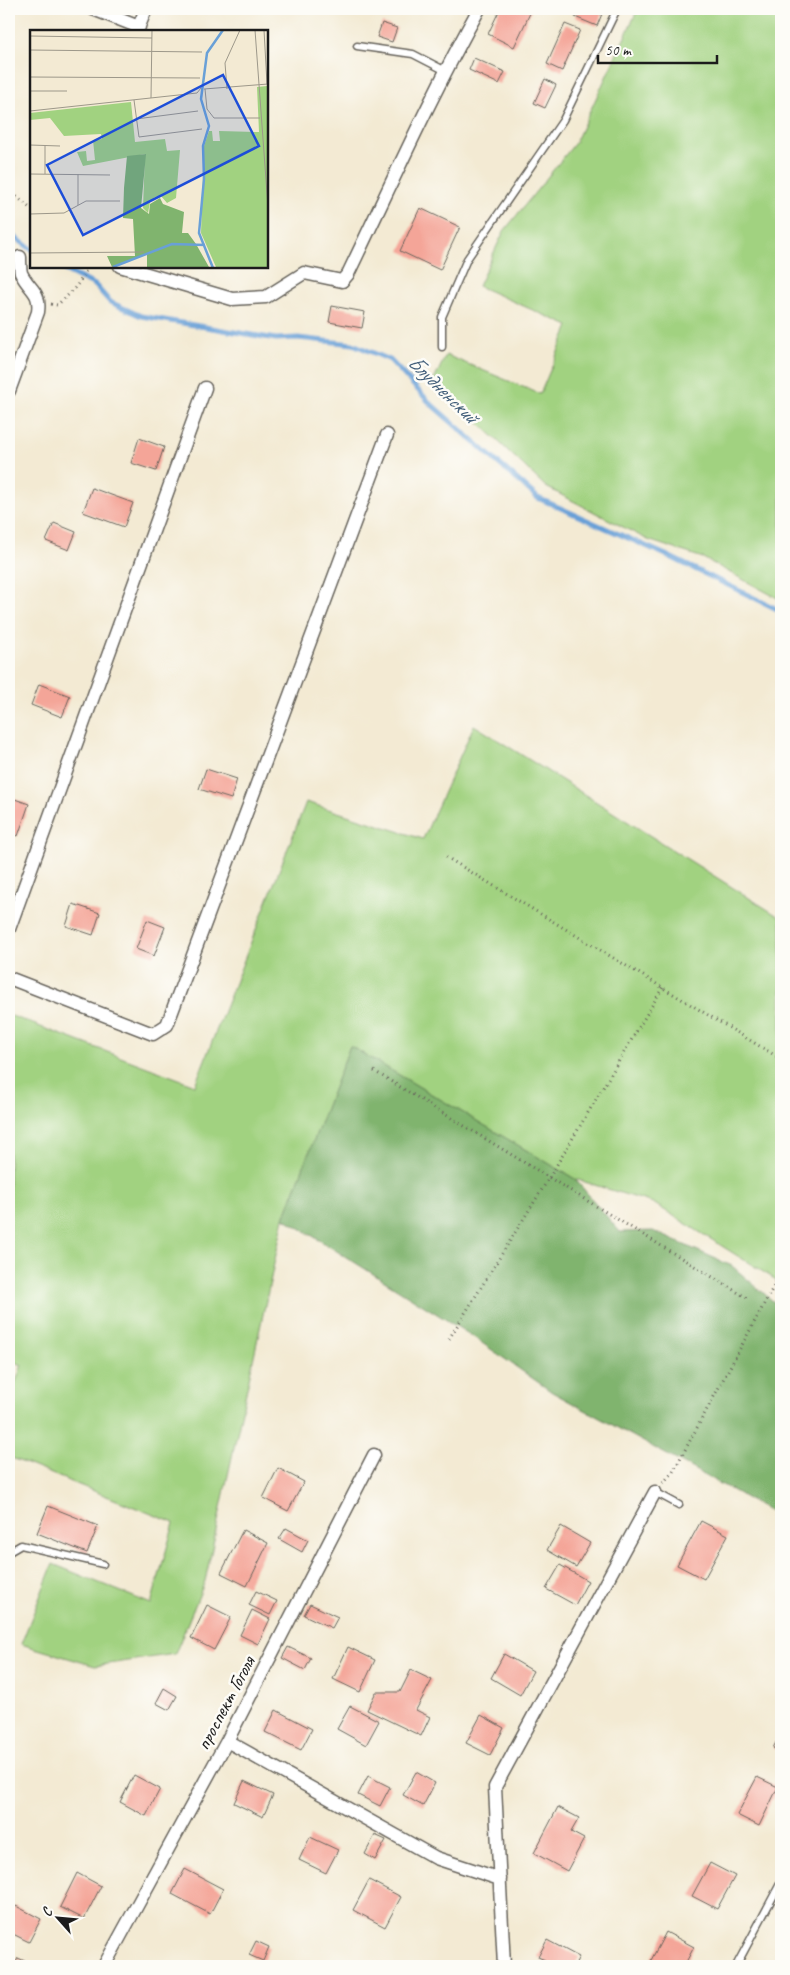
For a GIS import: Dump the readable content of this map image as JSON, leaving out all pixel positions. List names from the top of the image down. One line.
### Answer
{"streets":{"street":["проспект Гоголя"]},"water":["Блудненский"],"scale_bar":"50 m","north":"top left"}
